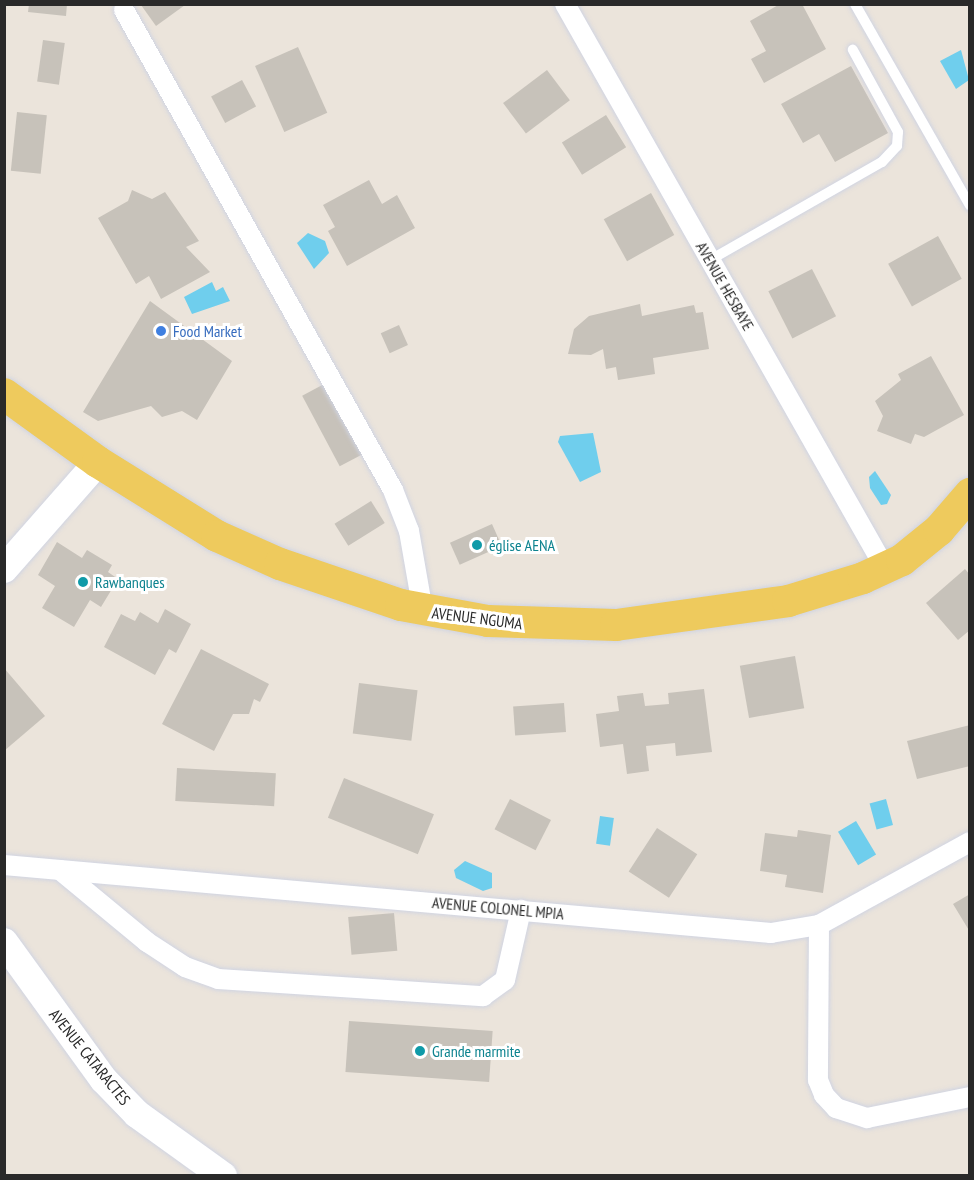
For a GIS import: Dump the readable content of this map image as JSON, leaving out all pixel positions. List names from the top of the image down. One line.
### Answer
{"streets":{"main road":["AVENUE NGUMA"],"street":["AVENUE HESBAYE","AVENUE COLONEL MPIA","AVENUE CATARACTES"]},"crossings":[["AVENUE HESBAYE","AVENUE NGUMA"]],"places":["Food Market","église AENA","Rawbanques","Grande marmite"]}
